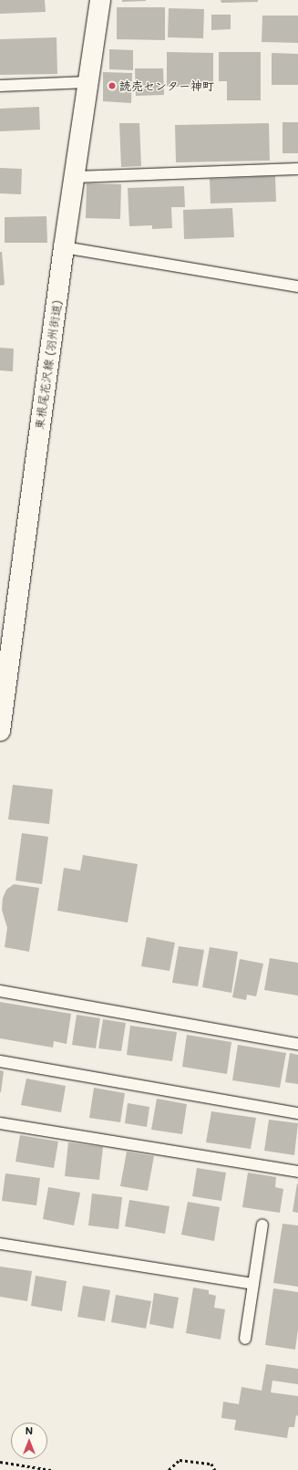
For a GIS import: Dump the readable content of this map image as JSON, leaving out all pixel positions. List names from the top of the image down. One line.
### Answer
{"streets":{"main road":["東根尾花沢線 (羽州街道)"]},"places":["読売センター神町"],"north":"top"}
